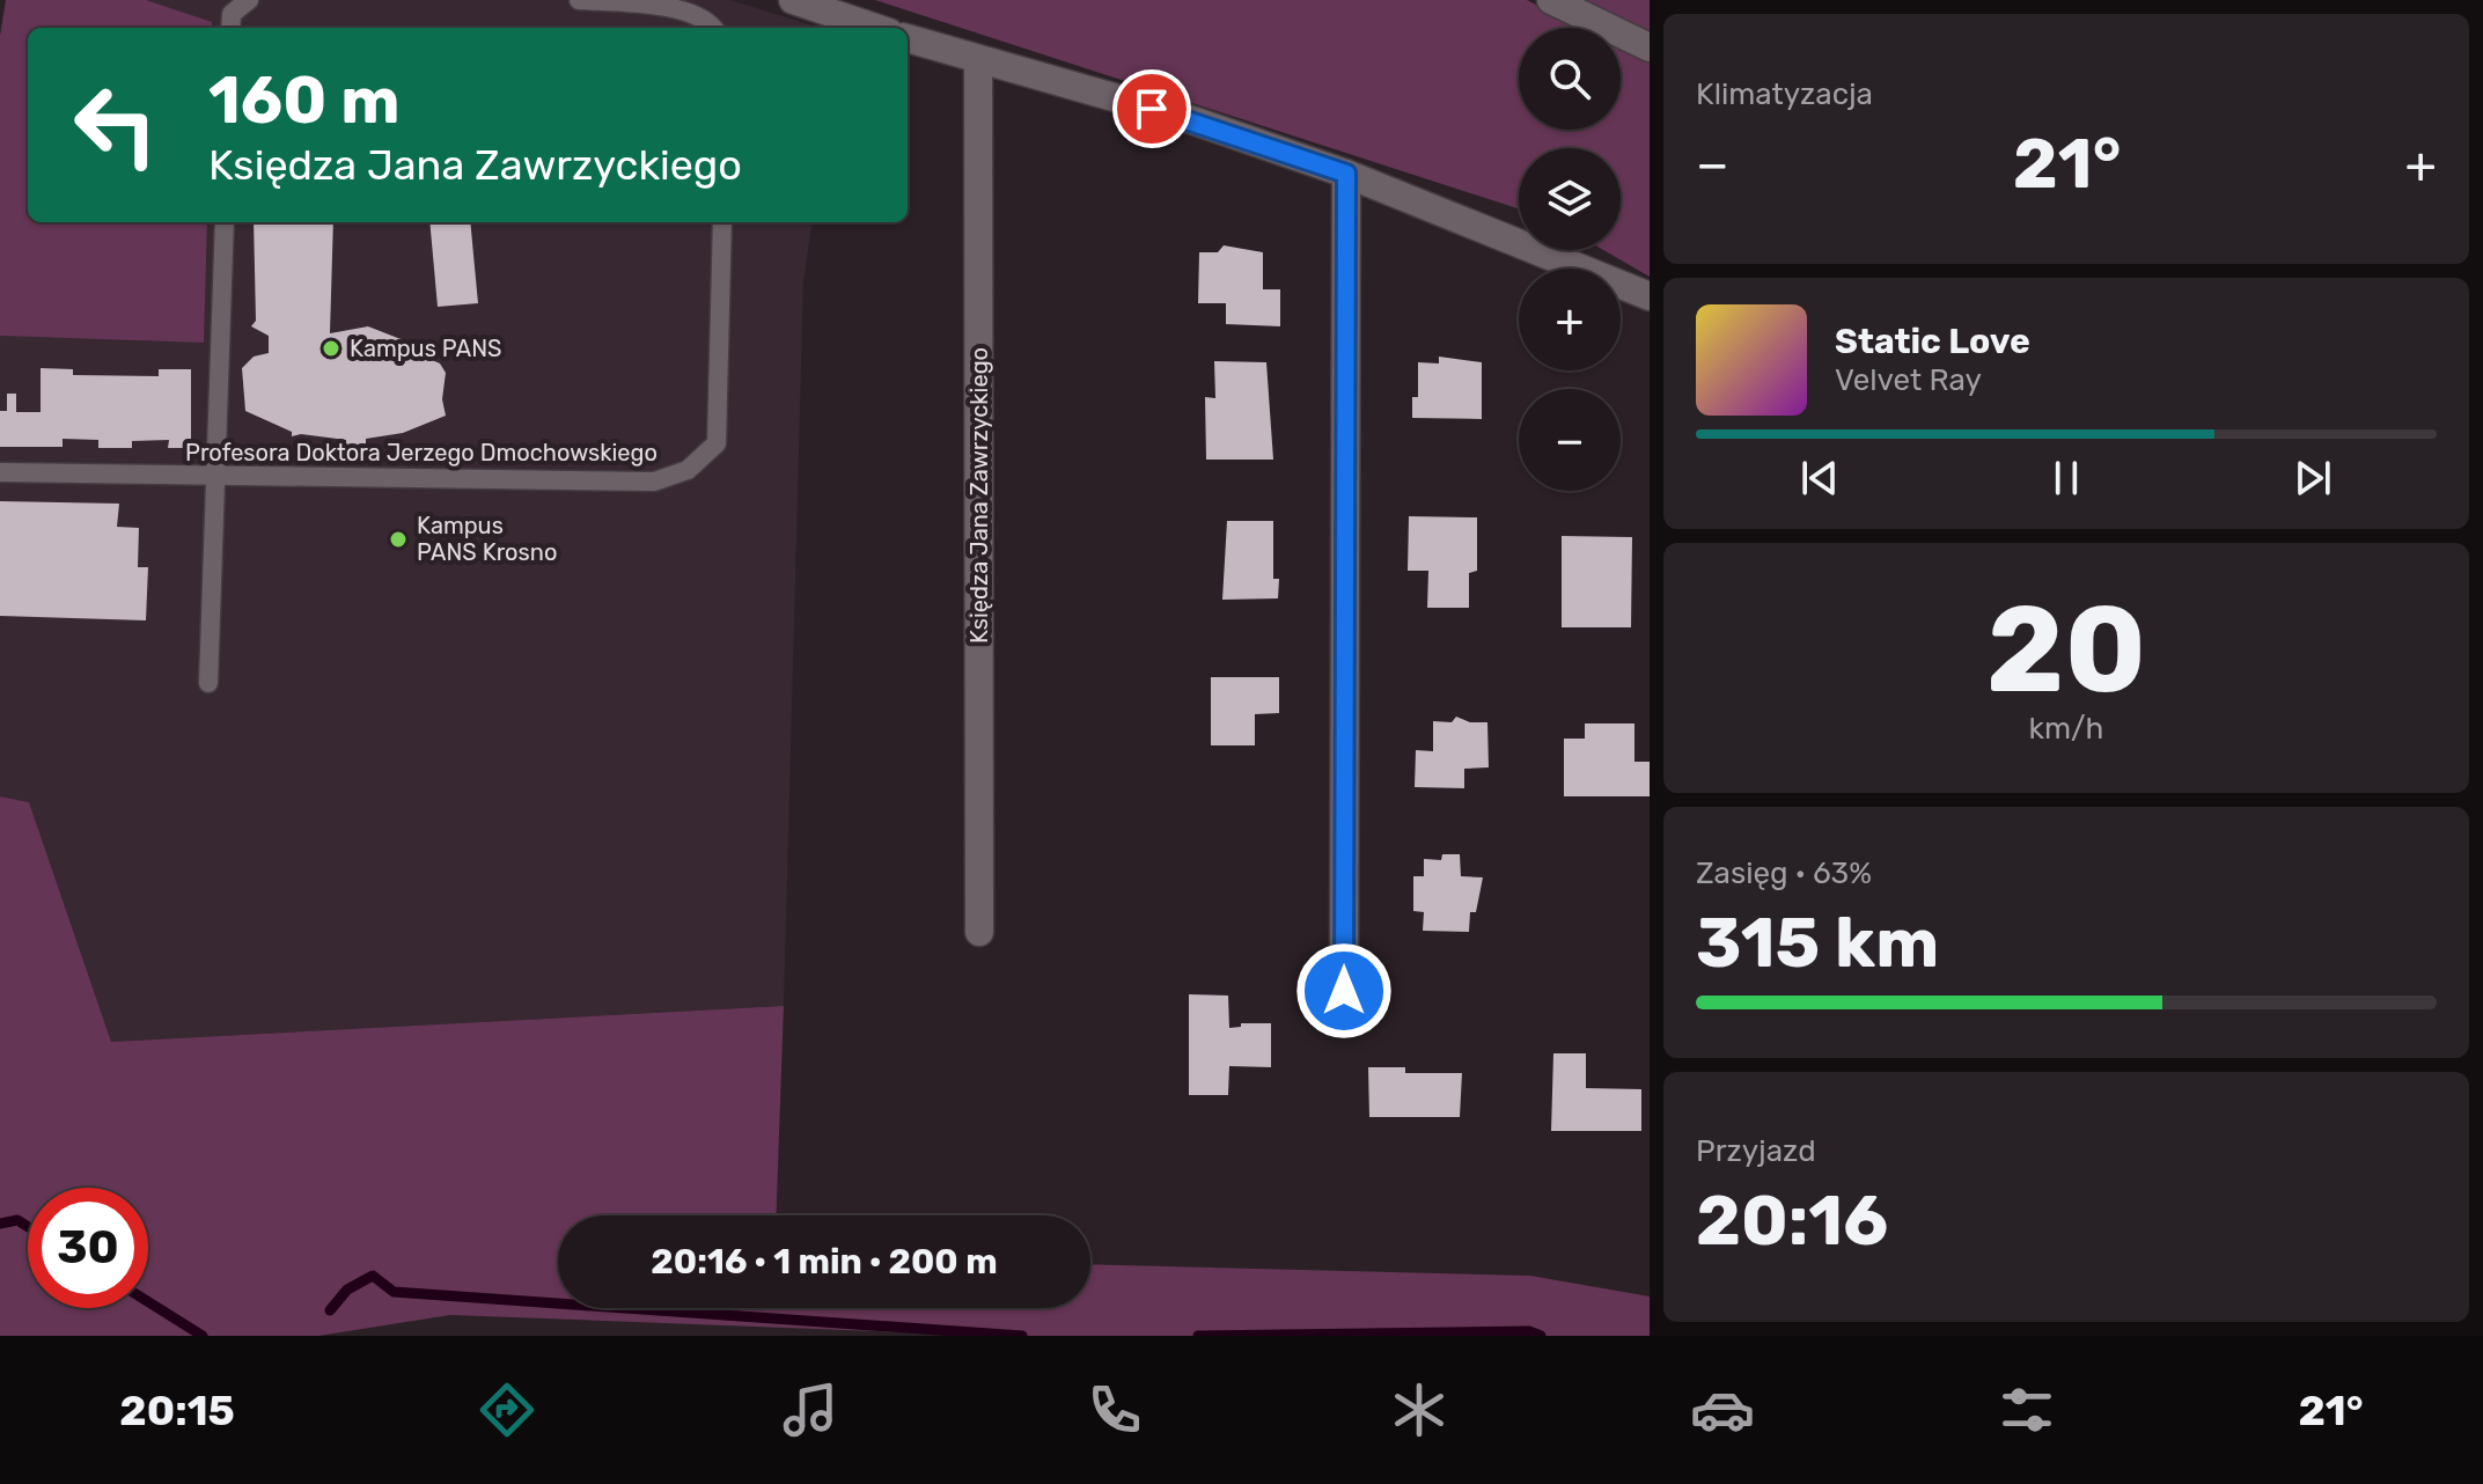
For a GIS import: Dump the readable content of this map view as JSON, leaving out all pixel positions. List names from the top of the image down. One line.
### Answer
{"streets":{"street":["Księdza Jana Zawrzyckiego"],"lane":["Profesora Doktora Jerzego Dmochowskiego"]},"places":["Kampus PANS","Kampus PANS Krosno"],"page":{"tile":["Klimatyzacja",["20","km/h"],["Zasięg · 63%","315 km"],["Przyjazd","20:16"]],"map_buttons":["+","−"],"turn":["160 m","Księdza Jana Zawrzyckiego"],"heat":["−","21°","+"],"song":["Static Love","Velvet Ray"],"limit":"30","trip":"20:16 · 1 min · 200 m","tabs":["20:15","21°"]}}
